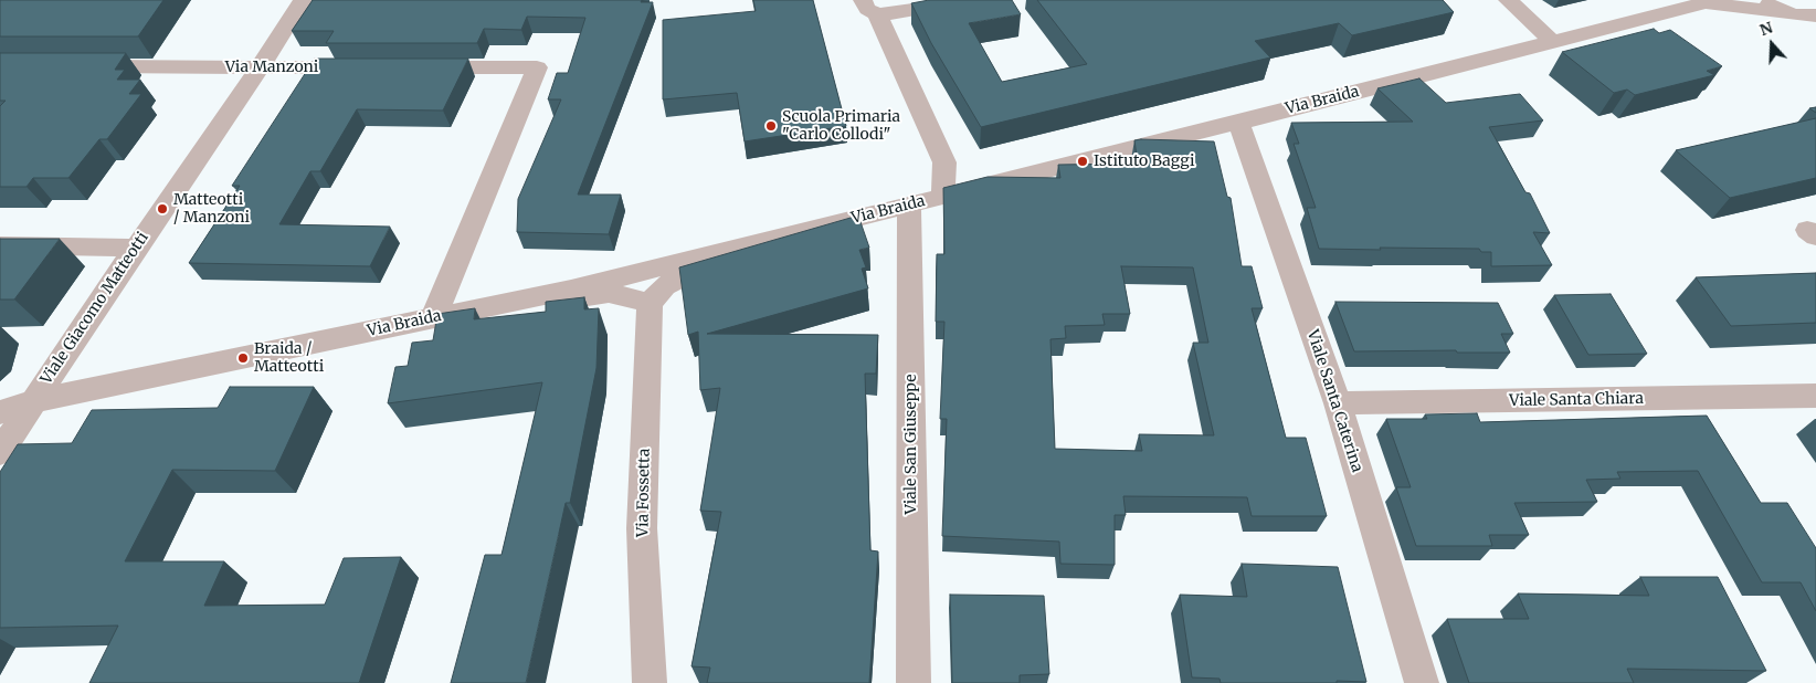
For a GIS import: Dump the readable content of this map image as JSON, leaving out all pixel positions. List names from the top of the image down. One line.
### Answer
{"streets":{"street":["Via Manzoni","Via Braida","Viale Giacomo Matteotti","Viale Santa Chiara","Viale Santa Caterina","Viale San Giuseppe","Via Fossetta"]},"crossings":[["Via Manzoni","Viale Giacomo Matteotti"],["Via Braida","Viale Giacomo Matteotti"],["Via Braida","Viale Santa Caterina"],["Via Braida","Viale San Giuseppe"],["Viale Santa Chiara","Viale Santa Caterina"]],"places":["Scuola Primaria \"Carlo Collodi\"","Istituto Baggi","Matteotti / Manzoni","Braida / Matteotti"],"north":"top"}
